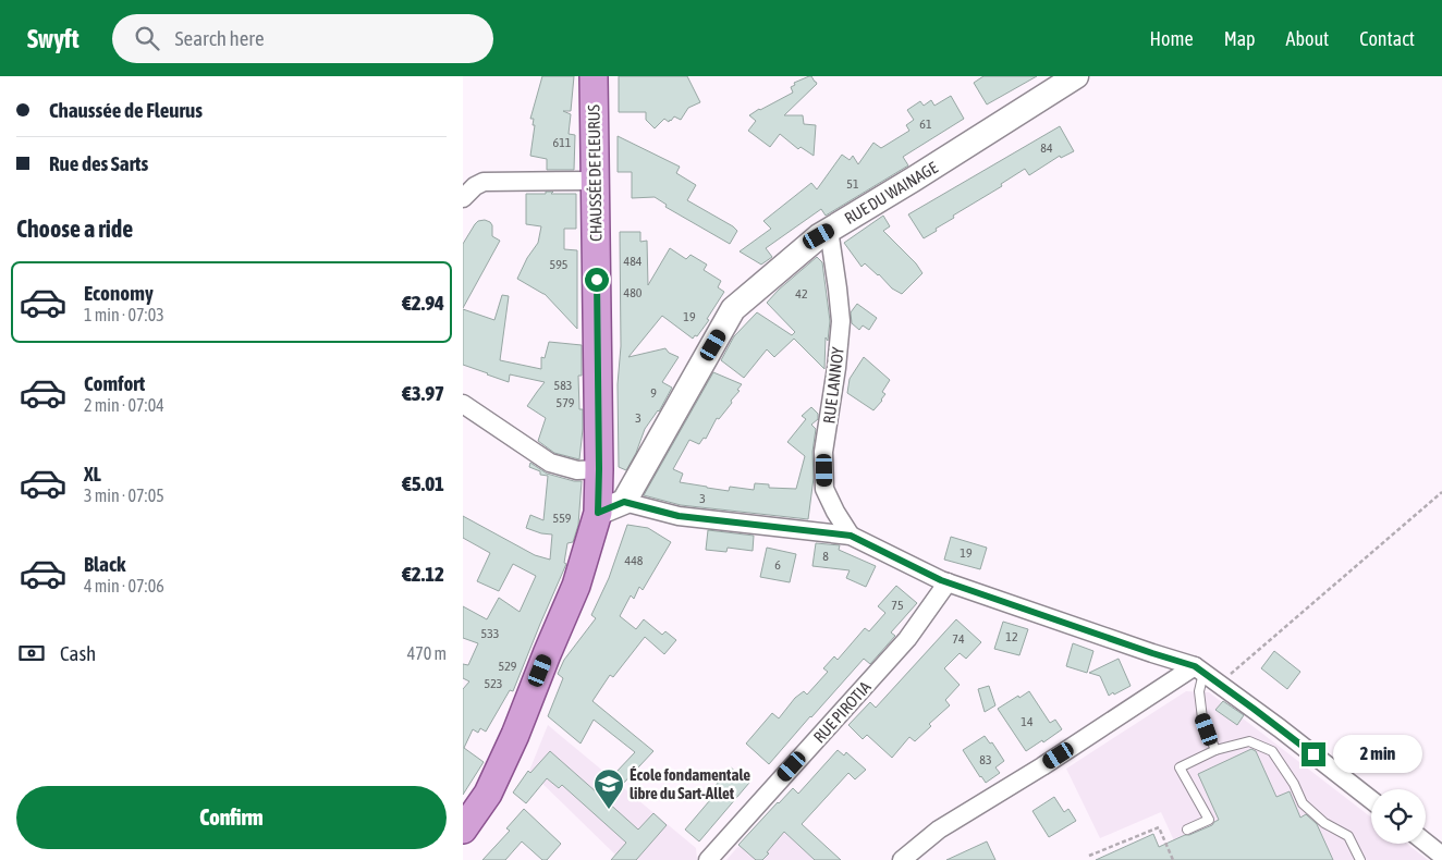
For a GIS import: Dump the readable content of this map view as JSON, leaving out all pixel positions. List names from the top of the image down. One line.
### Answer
{"streets":{"main road":["CHAUSSÉE DE FLEURUS"],"street":["RUE DU WAINAGE","RUE LANNOY","RUE PIROTIA"]},"crossings":[["RUE DU WAINAGE","RUE LANNOY"]],"places":{"school or university":["École fondamentale libre du Sart-Allet"]},"house_numbers":["61","611","84","51","484","595","480","42","19","583","9","579","3","3","559","19","8","448","6","75","533","12","74","529","523","14","83"],"page":{"header":"Swyft","search":"Search here","nav":["Home","Map","About","Contact"],"banner":["Chaussée de Fleurus","Rue des Sarts"],"heading":"Choose a ride","list":[{"name":"Economy","note":"1 min · 07:03","value":"€2.94"},{"name":"Comfort","note":"2 min · 07:04","value":"€3.97"},{"name":"XL","note":"3 min · 07:05","value":"€5.01"},{"name":"Black","note":"4 min · 07:06","value":"€2.12"}],"pay":["Cash","470 m"],"bubble":"2 min","buttons":"Confirm"}}
